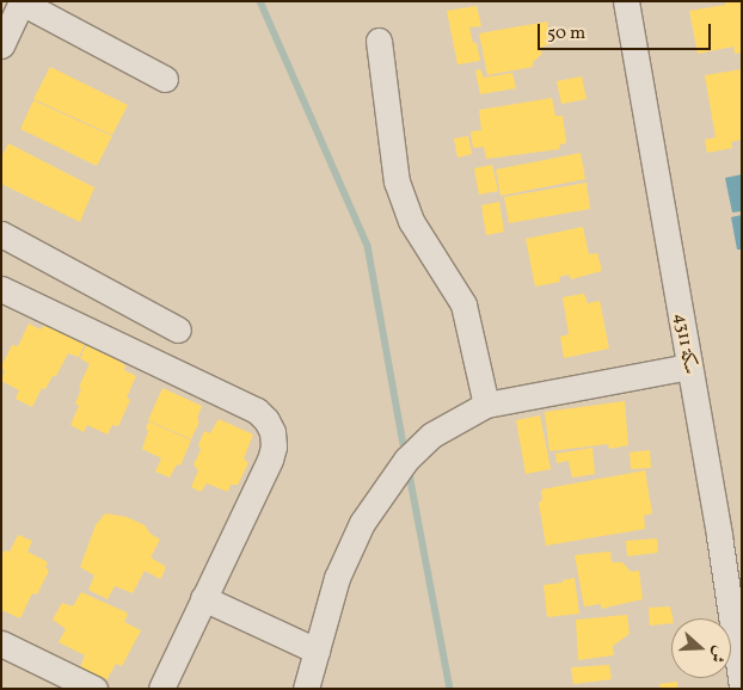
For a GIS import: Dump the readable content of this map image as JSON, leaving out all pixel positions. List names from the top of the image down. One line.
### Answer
{"streets":{"street":["سكة 4311"]},"scale_bar":"50 m","north":"right"}
